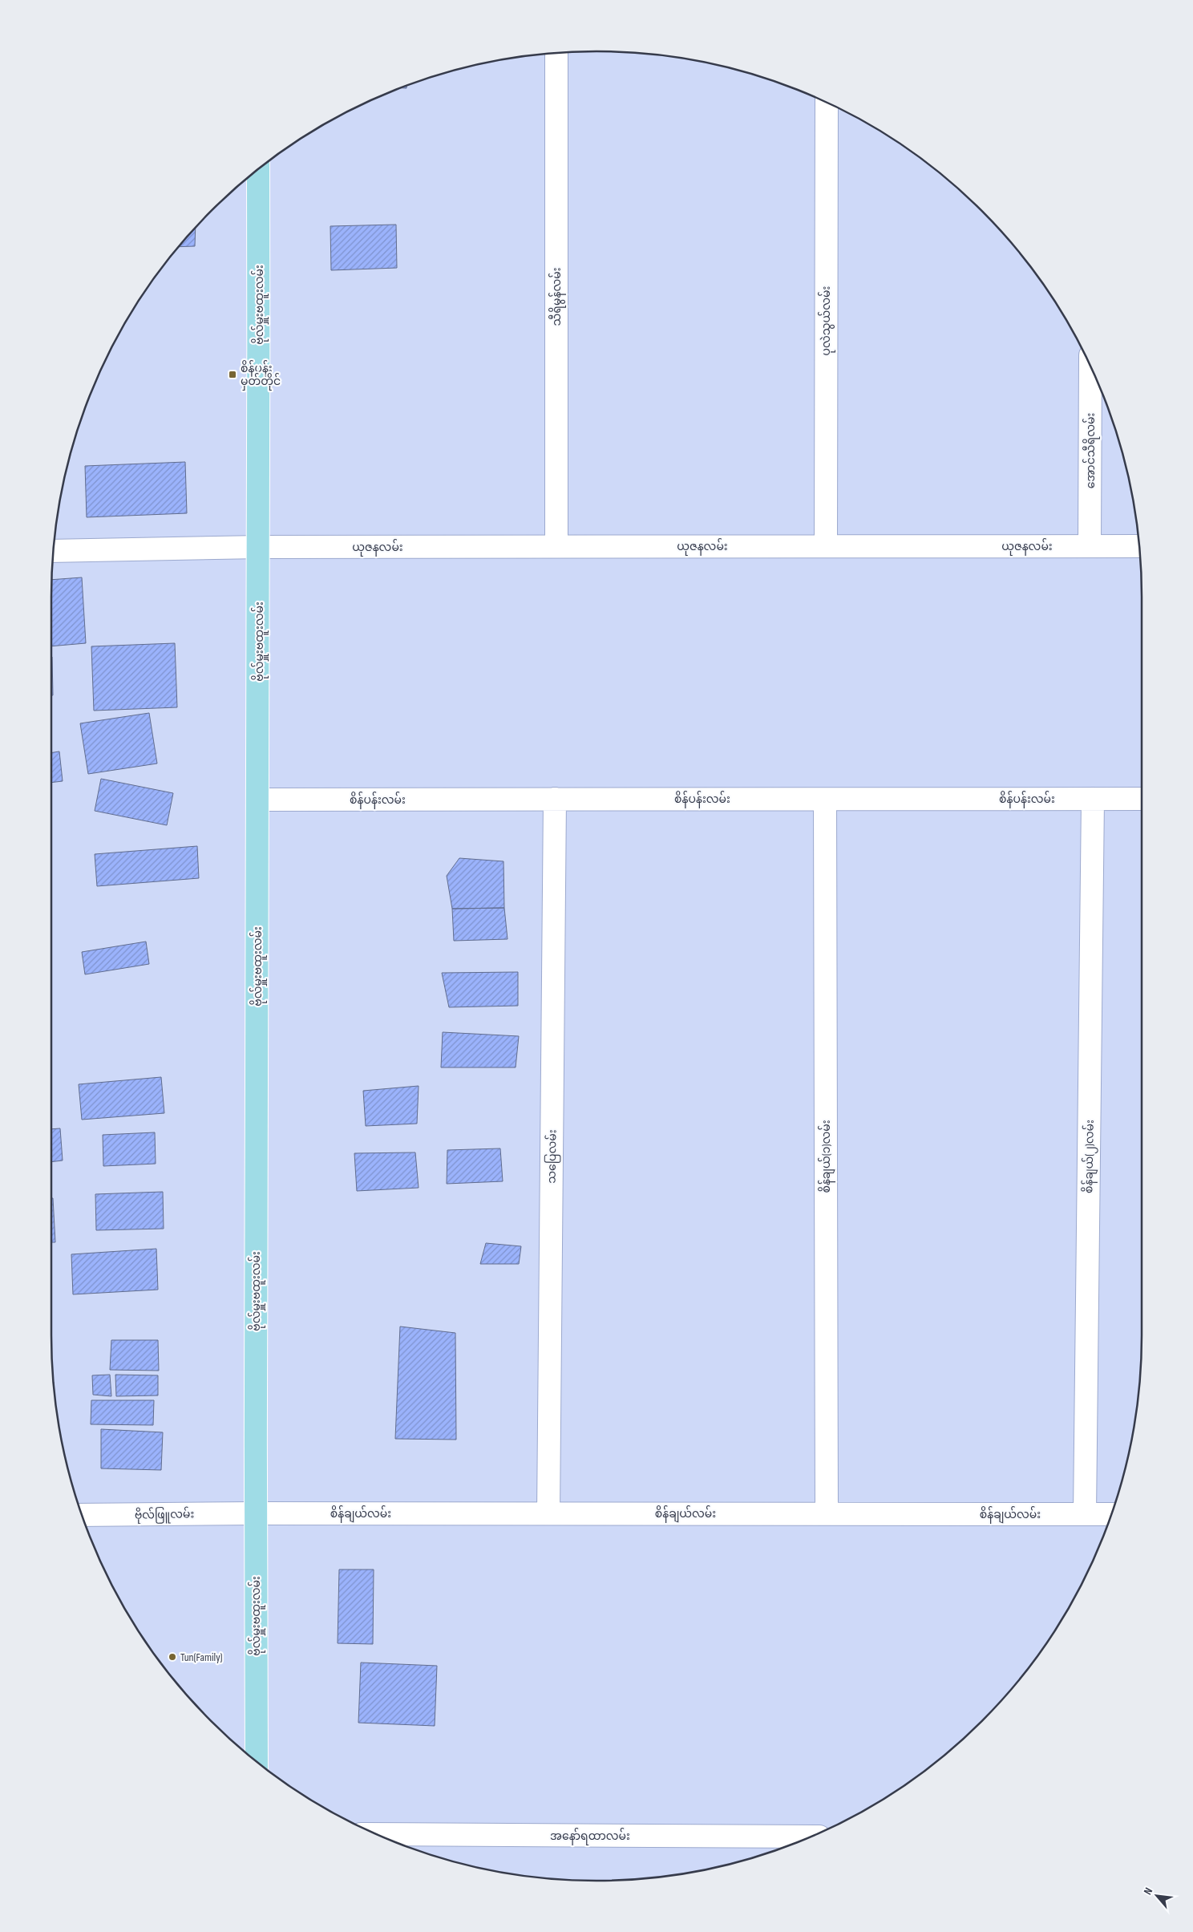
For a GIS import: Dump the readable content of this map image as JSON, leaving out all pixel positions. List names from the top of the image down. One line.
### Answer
{"streets":{"main road":["ဗိုလ်မှူးဗထူးလမ်း"],"street":["သီရိမွန်လမ်း","ပုလဲသွယ်လမ်း","အောင်သီရိလမ်း","ယုဇနလမ်း","စိန်ပန်းလမ်း","သပြေလမ်း","စိန်ချယ်(၁)လမ်း","စိန်ချယ်(၂)လမ်း","စိန်ချယ်လမ်း","ဗိုလ်ဖြူလမ်း","အနော်ရထာလမ်း"]},"crossings":[["သီရိမွန်လမ်း","ယုဇနလမ်း"],["ဗိုလ်မှူးဗထူးလမ်း","ယုဇနလမ်း"],["ဗိုလ်မှူးဗထူးလမ်း","စိန်ပန်းလမ်း"],["ဗိုလ်မှူးဗထူးလမ်း","စိန်ချယ်လမ်း"],["ဗိုလ်မှူးဗထူးလမ်း","ဗိုလ်ဖြူလမ်း"],["ပုလဲသွယ်လမ်း","ယုဇနလမ်း"],["အောင်သီရိလမ်း","ယုဇနလမ်း"],["စိန်ပန်းလမ်း","သပြေလမ်း"],["စိန်ပန်းလမ်း","စိန်ချယ်(၁)လမ်း"],["စိန်ပန်းလမ်း","စိန်ချယ်(၂)လမ်း"],["သပြေလမ်း","စိန်ချယ်လမ်း"],["စိန်ချယ်(၁)လမ်း","စိန်ချယ်လမ်း"],["စိန်ချယ်(၂)လမ်း","စိန်ချယ်လမ်း"],["စိန်ချယ်လမ်း","ဗိုလ်ဖြူလမ်း"]],"places":{"transit":["စိန်ပန်း မှတ်တိုင်"],"other":["Tun(Family)"]},"north":"top left"}
